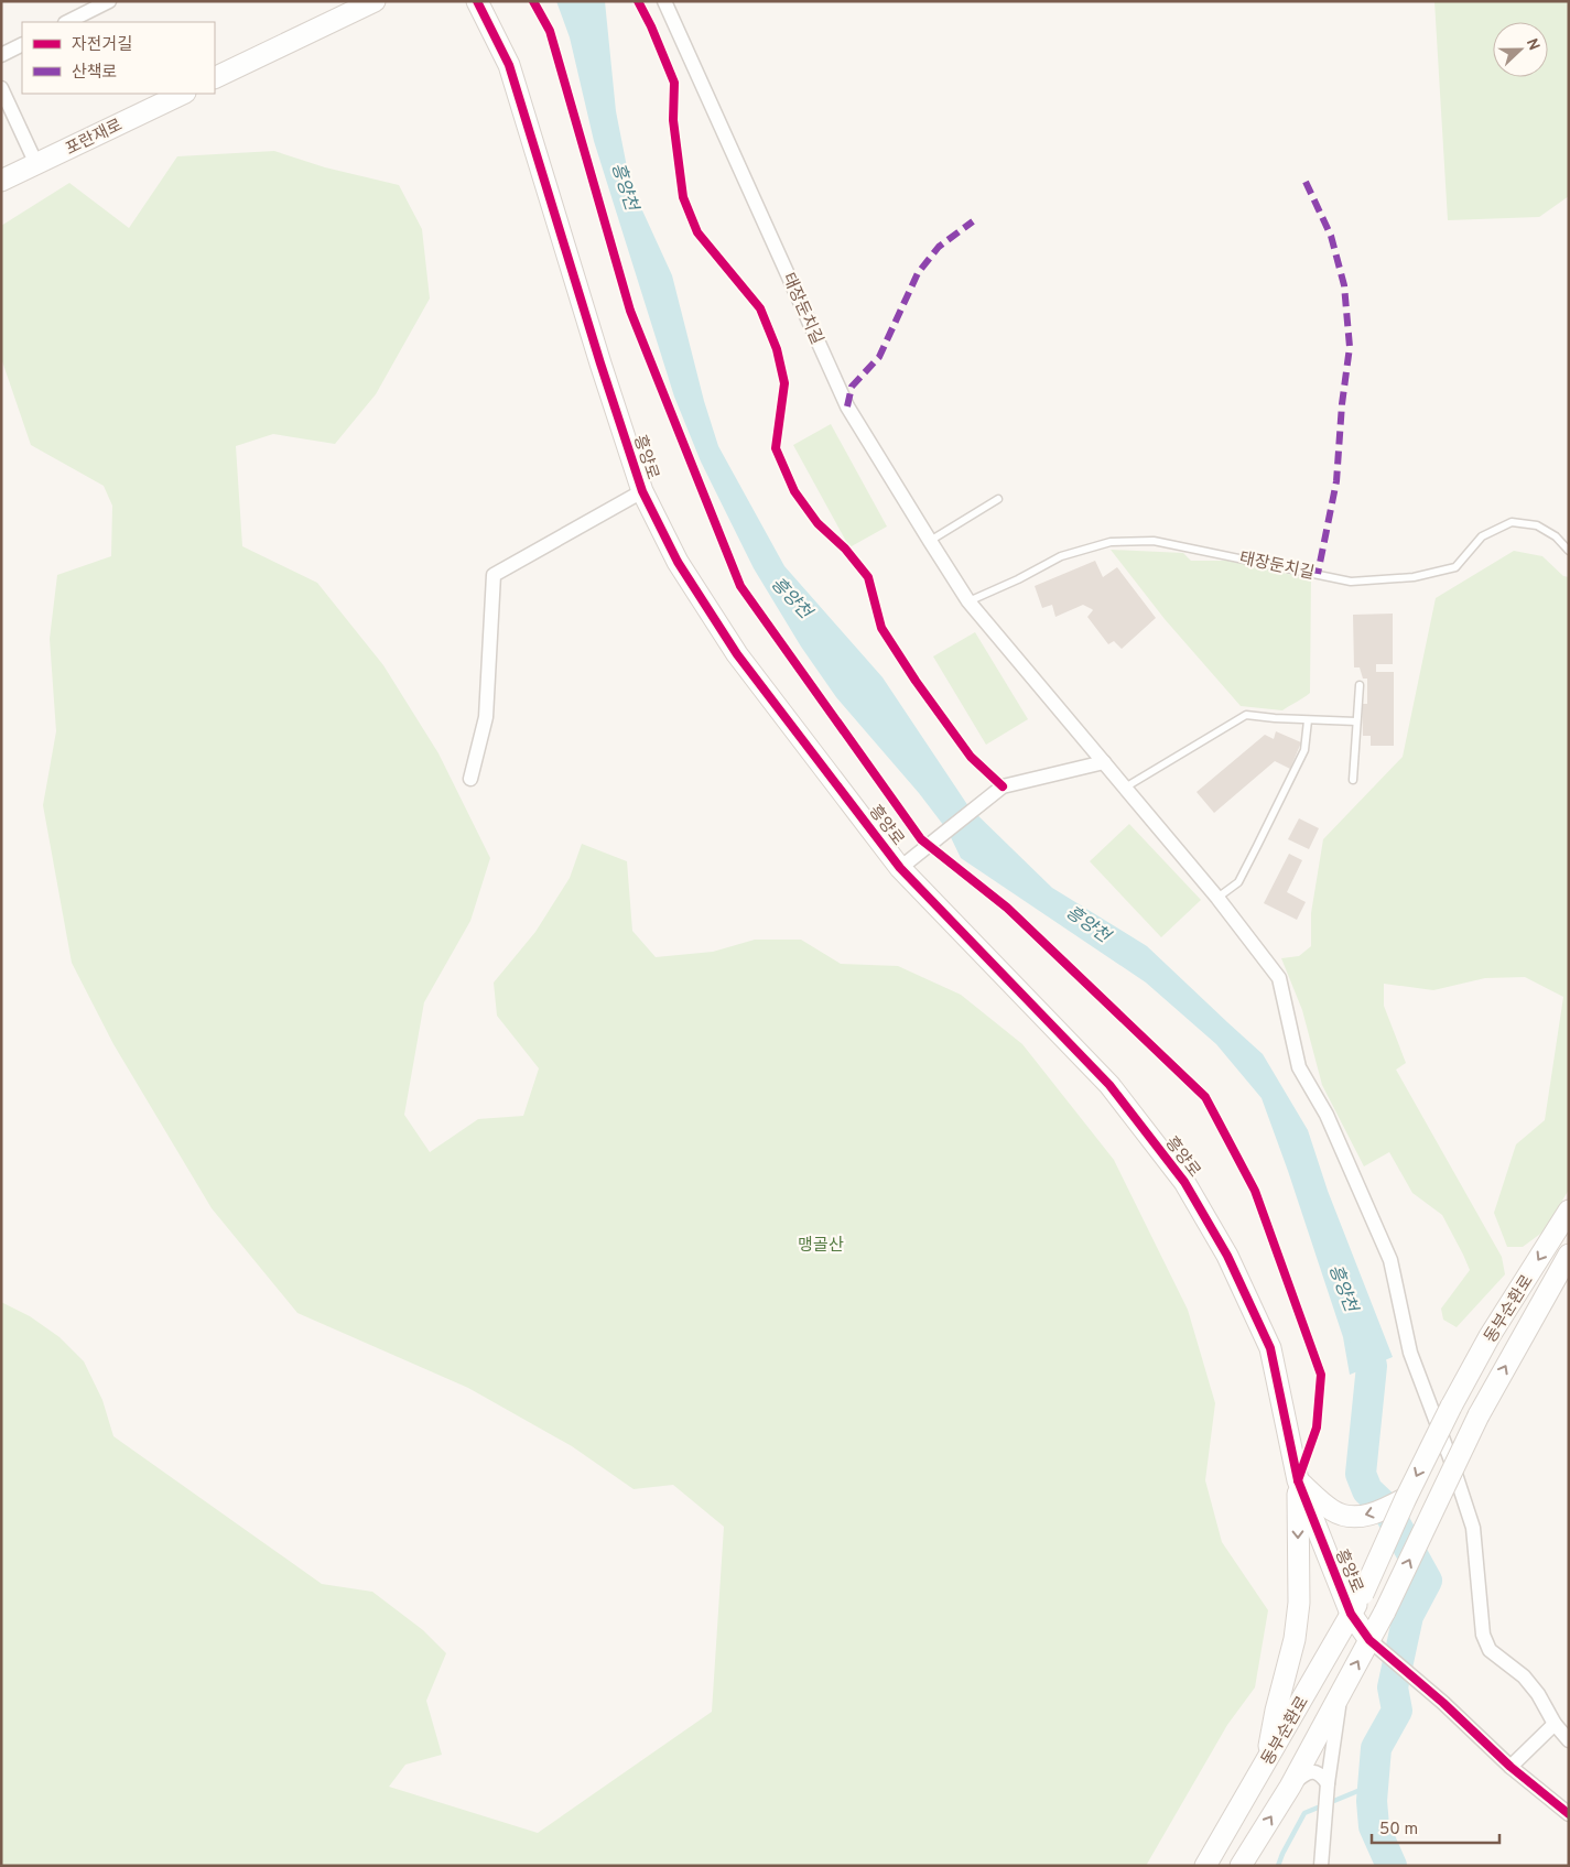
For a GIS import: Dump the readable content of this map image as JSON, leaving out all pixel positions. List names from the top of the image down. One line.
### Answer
{"streets":{"street":["포란재로","태장둔치길","흥양로","동부순환로"]},"crossings":[["흥양로","동부순환로"]],"water":["흥양천"],"parks":["맹골산"],"legend":["자전거길","산책로"],"scale_bar":"50 m","north":"right"}
